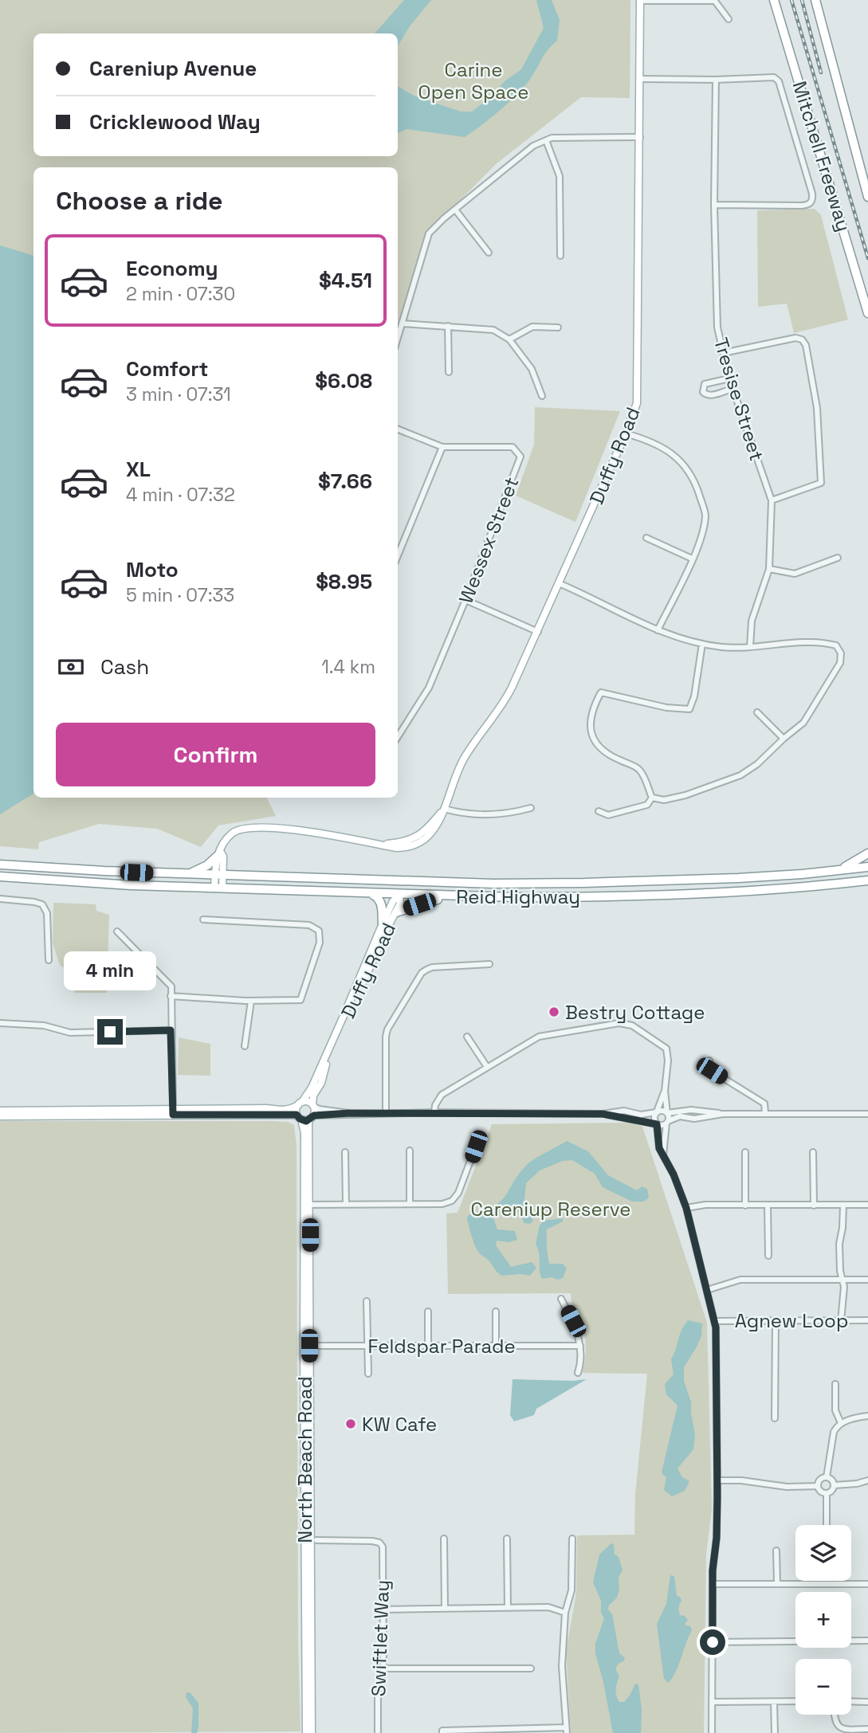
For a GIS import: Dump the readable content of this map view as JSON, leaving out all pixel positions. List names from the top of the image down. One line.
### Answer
{"streets":{"highway":["Mitchell Freeway","Reid Highway"],"main road":["Duffy Road","North Beach Road"],"street":["Tresise Street","Wessex Street","Agnew Loop","Feldspar Parade","Swiftlet Way"]},"crossings":[["Duffy Road","Reid Highway"],["Feldspar Parade","North Beach Road"]],"parks":["Carine Open Space","Careniup Reserve"],"places":["Bestry Cottage","KW Cafe"],"page":{"banner":["Careniup Avenue","Cricklewood Way"],"heading":"Choose a ride","list":[{"name":"Economy","note":"2 min · 07:30","value":"$4.51"},{"name":"Comfort","note":"3 min · 07:31","value":"$6.08"},{"name":"XL","note":"4 min · 07:32","value":"$7.66"},{"name":"Moto","note":"5 min · 07:33","value":"$8.95"}],"pay":["Cash","1.4 km"],"buttons":"Confirm","bubble":"4 min","map_buttons":["+","−"]}}
